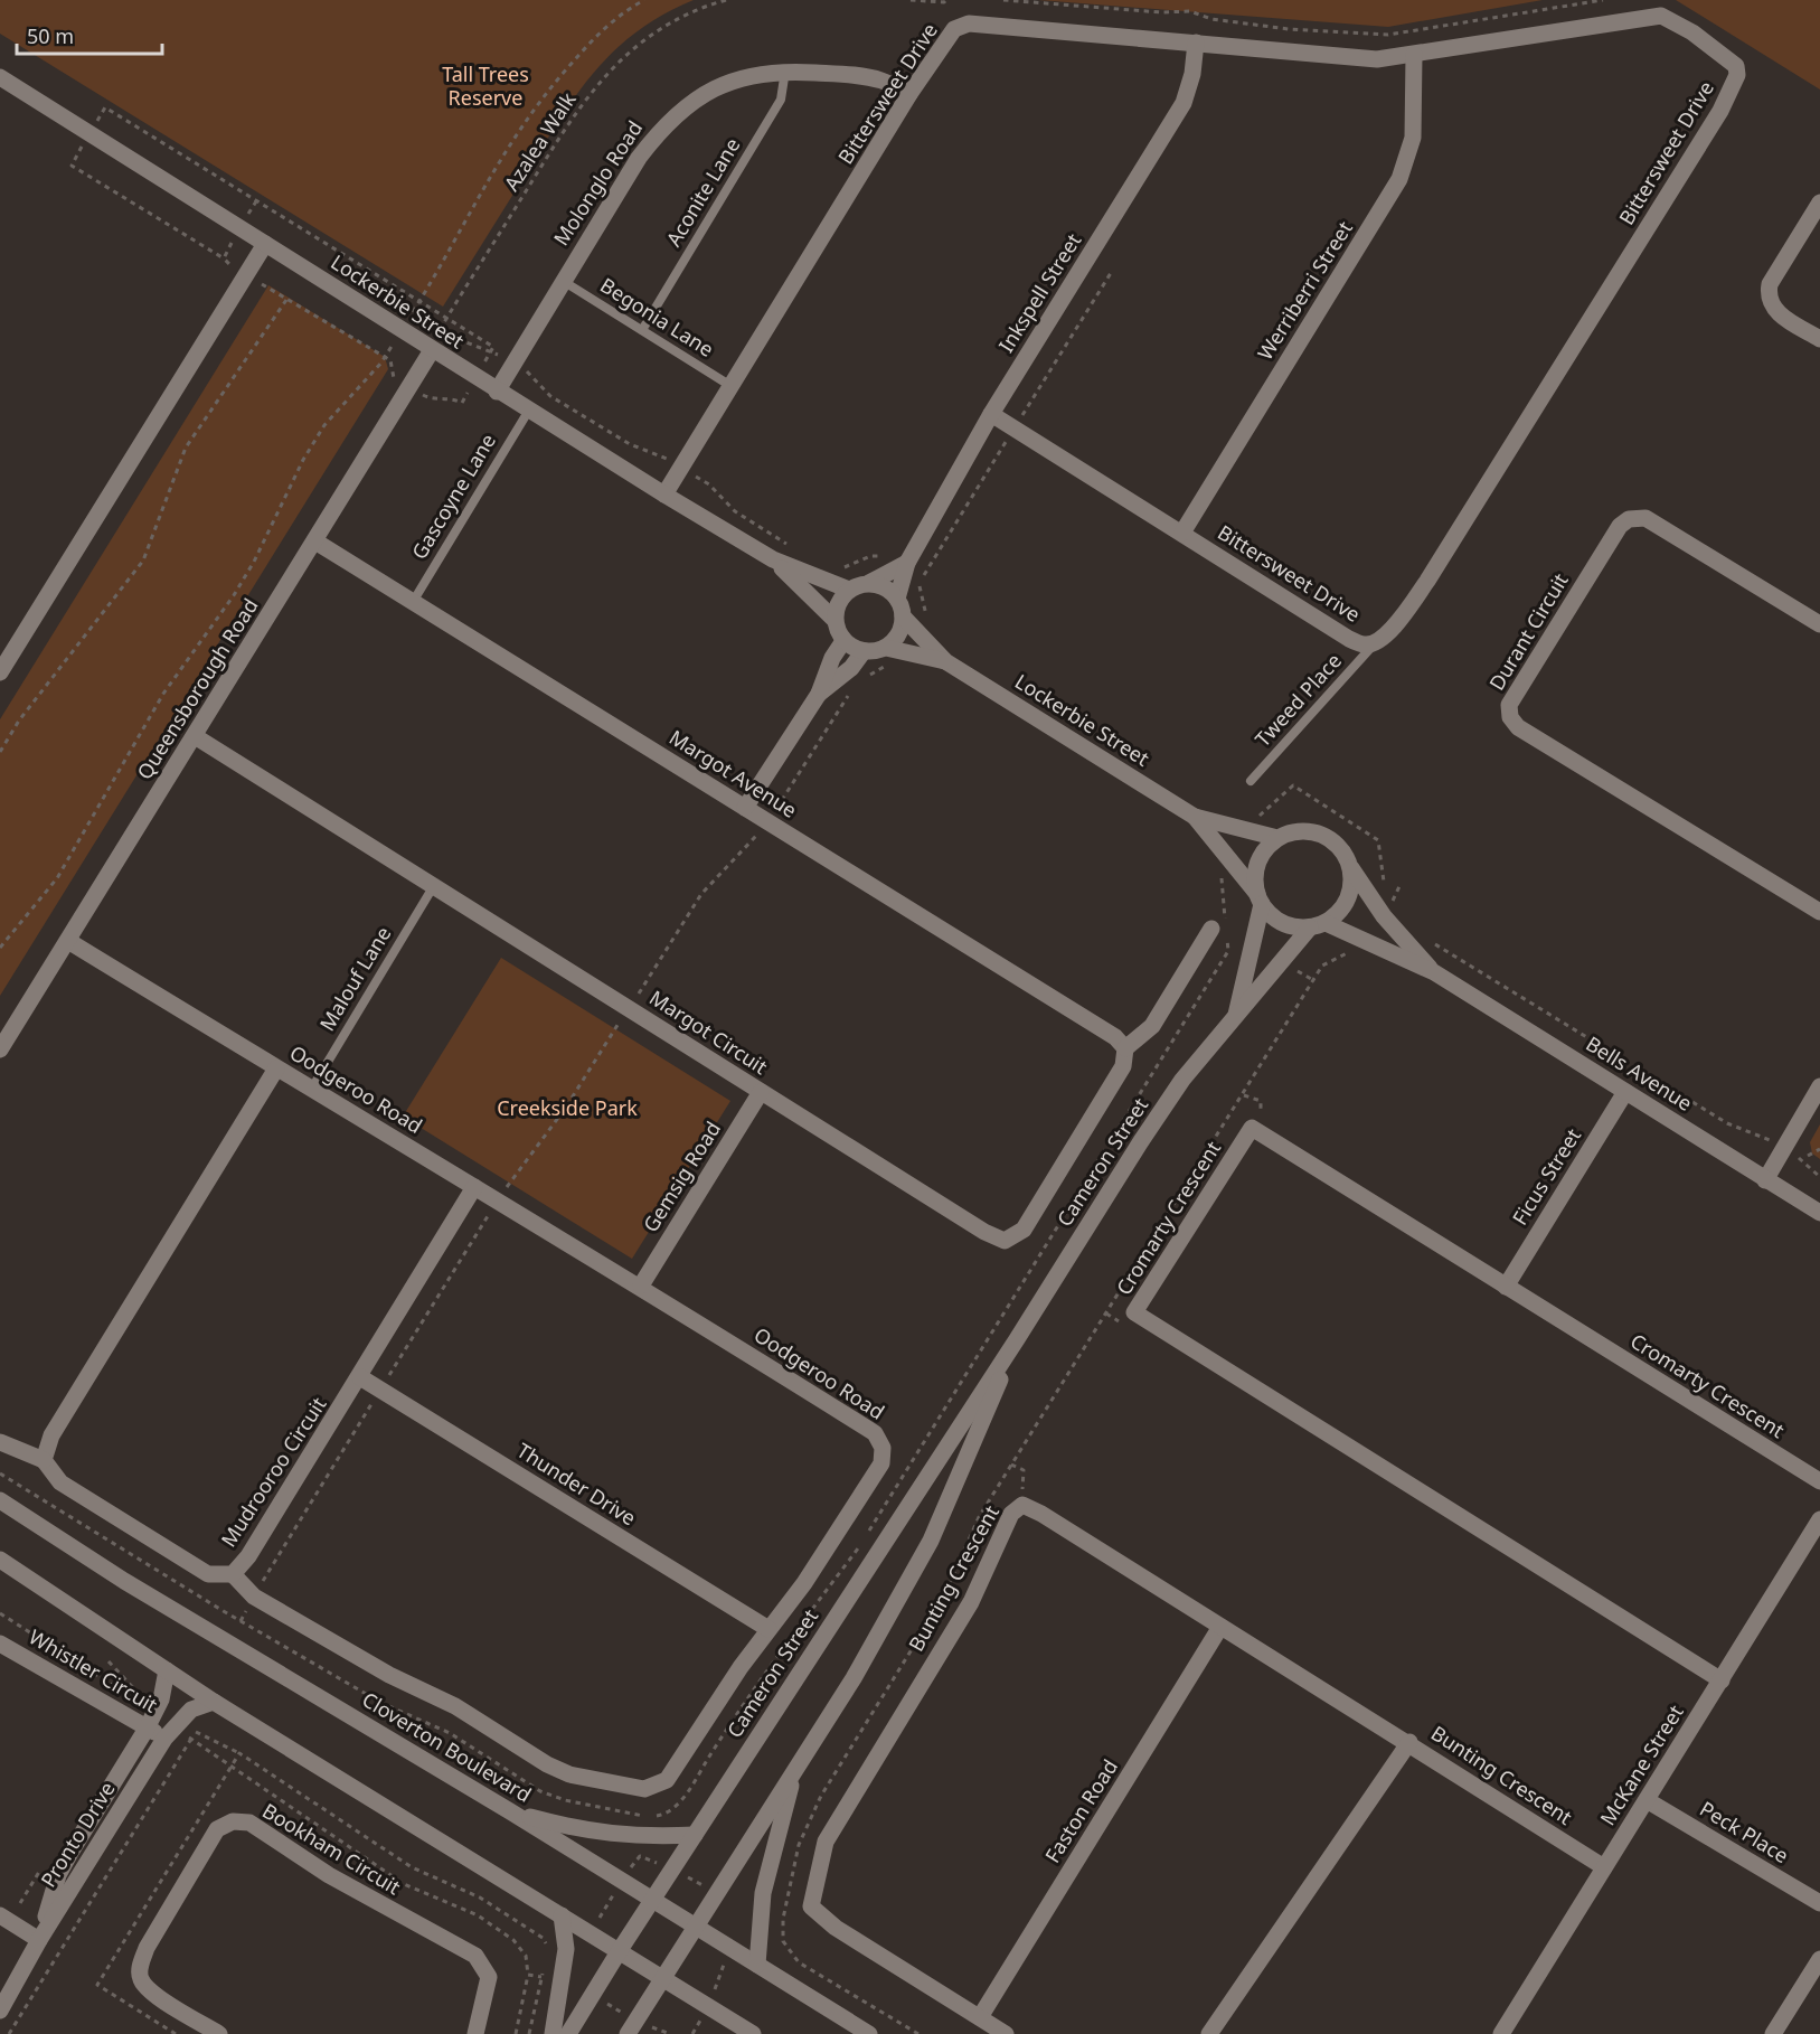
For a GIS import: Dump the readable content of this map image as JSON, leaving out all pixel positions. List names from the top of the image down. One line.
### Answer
{"streets":{"street":["Bittersweet Drive","Molonglo Road","Werriberri Street","Inkspell Street","Lockerbie Street","Durant Circuit","Queensborough Road","Margot Avenue","Margot Circuit","Bells Avenue","Oodgeroo Road","Cameron Street","Gemsig Road","Ficus Street","Cromarty Crescent","Mudrooroo Circuit","Thunder Drive","Bunting Crescent","Whistler Circuit","Cloverton Boulevard","McKane Street","Faston Road","Peck Place","Pronto Drive","Bookham Circuit"],"lane":["Aconite Lane","Begonia Lane","Gascoyne Lane","Tweed Place","Malouf Lane"],"path":["Azalea Walk"]},"crossings":[["Bittersweet Drive","Molonglo Road"],["Bittersweet Drive","Werriberri Street"],["Bittersweet Drive","Inkspell Street"],["Bittersweet Drive","Lockerbie Street"],["Bittersweet Drive","Begonia Lane"],["Bittersweet Drive","Tweed Place"],["Azalea Walk","Lockerbie Street"],["Azalea Walk","Queensborough Road"],["Molonglo Road","Aconite Lane"],["Molonglo Road","Lockerbie Street"],["Molonglo Road","Begonia Lane"],["Aconite Lane","Begonia Lane"],["Lockerbie Street","Gascoyne Lane"],["Lockerbie Street","Queensborough Road"],["Gascoyne Lane","Margot Avenue"],["Queensborough Road","Margot Avenue"],["Queensborough Road","Margot Circuit"],["Queensborough Road","Oodgeroo Road"],["Margot Avenue","Margot Circuit"],["Malouf Lane","Margot Circuit"],["Malouf Lane","Oodgeroo Road"],["Margot Circuit","Gemsig Road"],["Bells Avenue","Ficus Street"],["Oodgeroo Road","Gemsig Road"],["Oodgeroo Road","Mudrooroo Circuit"],["Oodgeroo Road","Thunder Drive"],["Cameron Street","Cloverton Boulevard"],["Ficus Street","Cromarty Crescent"],["Cromarty Crescent","McKane Street"],["Mudrooroo Circuit","Thunder Drive"],["Bunting Crescent","McKane Street"],["Bunting Crescent","Faston Road"],["Whistler Circuit","Pronto Drive"],["McKane Street","Peck Place"]],"parks":["Tall Trees Reserve","Creekside Park"],"scale_bar":"50 m"}
